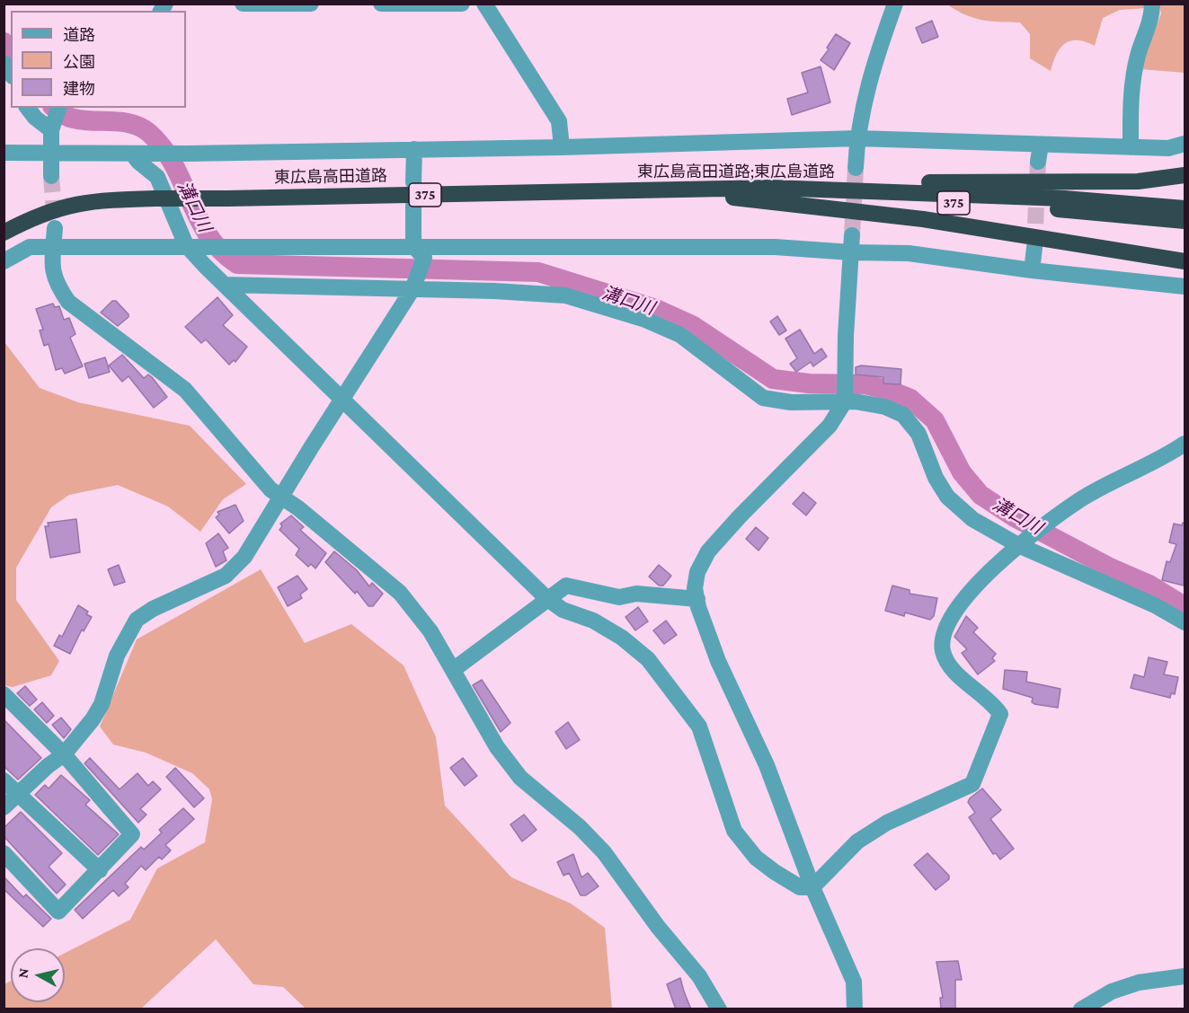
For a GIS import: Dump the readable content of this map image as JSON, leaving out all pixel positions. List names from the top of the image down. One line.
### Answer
{"streets":{"highway":["東広島高田道路;東広島道路","東広島高田道路","375"]},"crossings":[["東広島高田道路;東広島道路","東広島高田道路"]],"water":["溝口川"],"legend":["道路","公園","建物"],"north":"left"}
